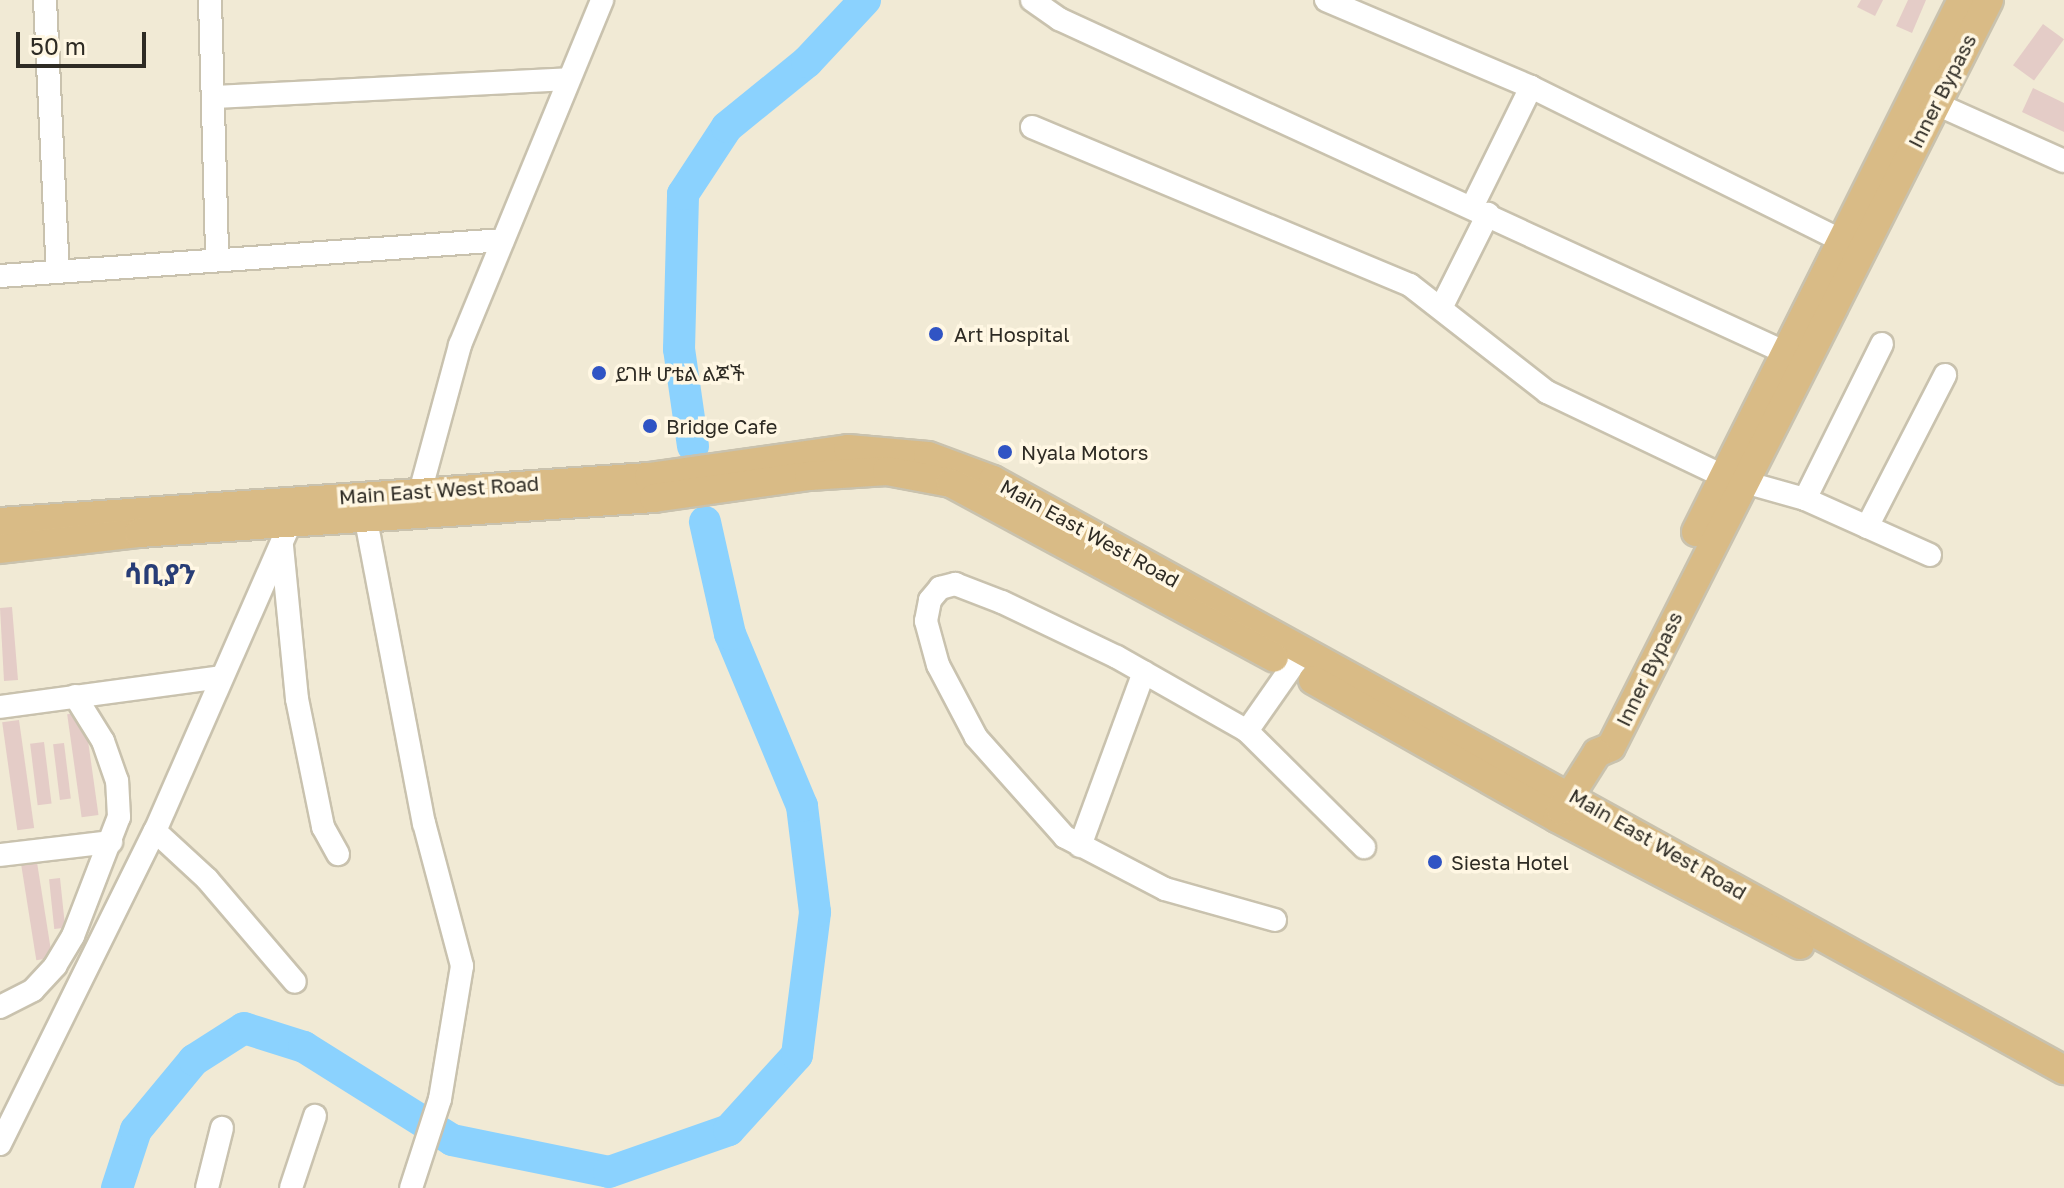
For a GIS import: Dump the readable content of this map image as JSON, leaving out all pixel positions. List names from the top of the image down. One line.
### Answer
{"streets":{"main road":["Inner Bypass","Main East West Road"]},"crossings":[["Inner Bypass","Main East West Road"]],"districts":["ሳቢያን"],"places":["Art Hospital","ይገዙ ሆቴል ልጆች","Bridge Cafe","Nyala Motors","Siesta Hotel"],"scale_bar":"50 m"}
